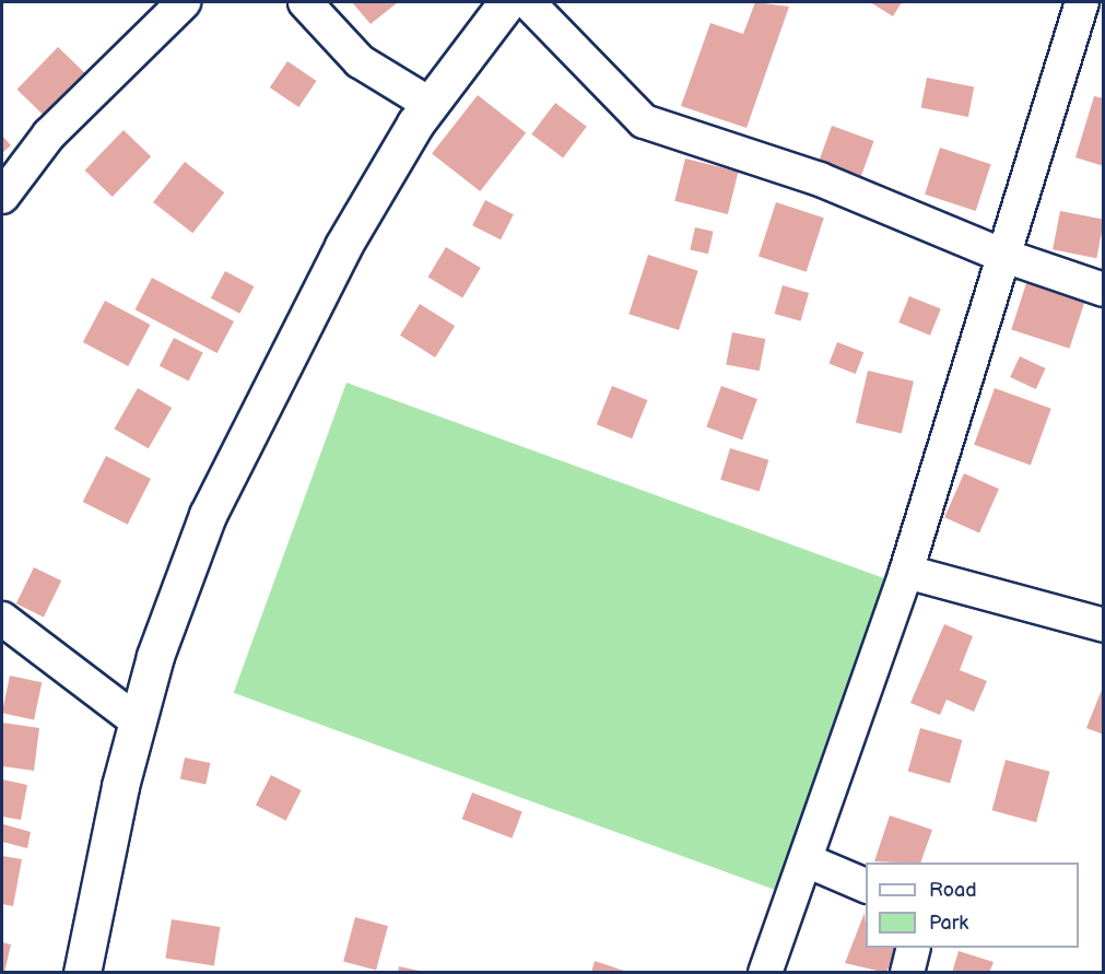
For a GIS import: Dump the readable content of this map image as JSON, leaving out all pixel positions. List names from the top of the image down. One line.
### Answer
{"legend":["Road","Park"]}
